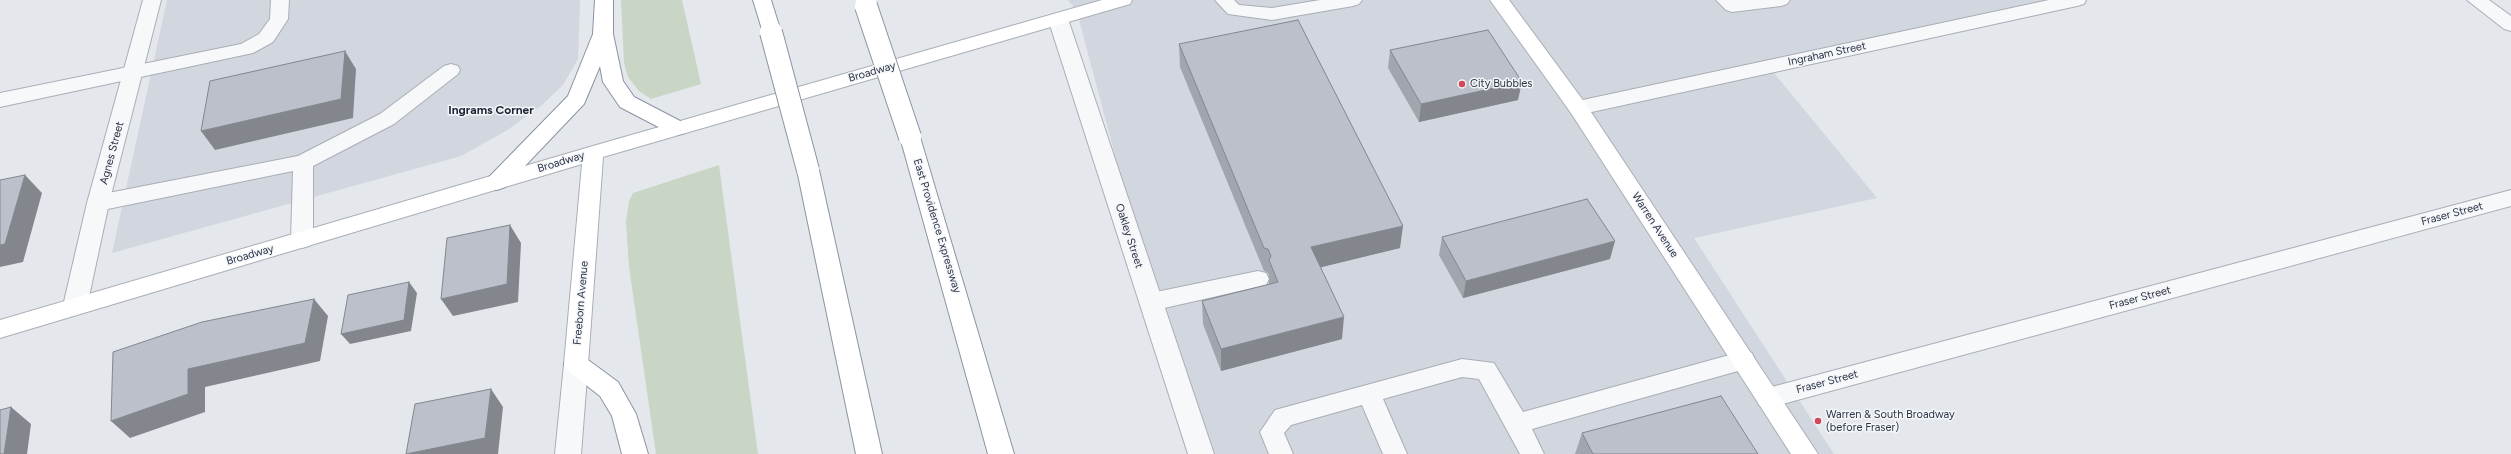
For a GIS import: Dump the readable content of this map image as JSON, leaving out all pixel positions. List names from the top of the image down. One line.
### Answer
{"streets":{"main road":["Broadway","Warren Avenue","East Providence Expressway","Freeborn Avenue"],"street":["Ingraham Street","Agnes Street","Fraser Street","Oakley Street"]},"crossings":[["Ingraham Street","Warren Avenue"],["Broadway","Agnes Street"],["Broadway","Oakley Street"],["Broadway","Freeborn Avenue"],["Fraser Street","Warren Avenue"]],"districts":["Ingrams Corner"],"places":["City Bubbles","Warren & South Broadway (before Fraser)"]}
